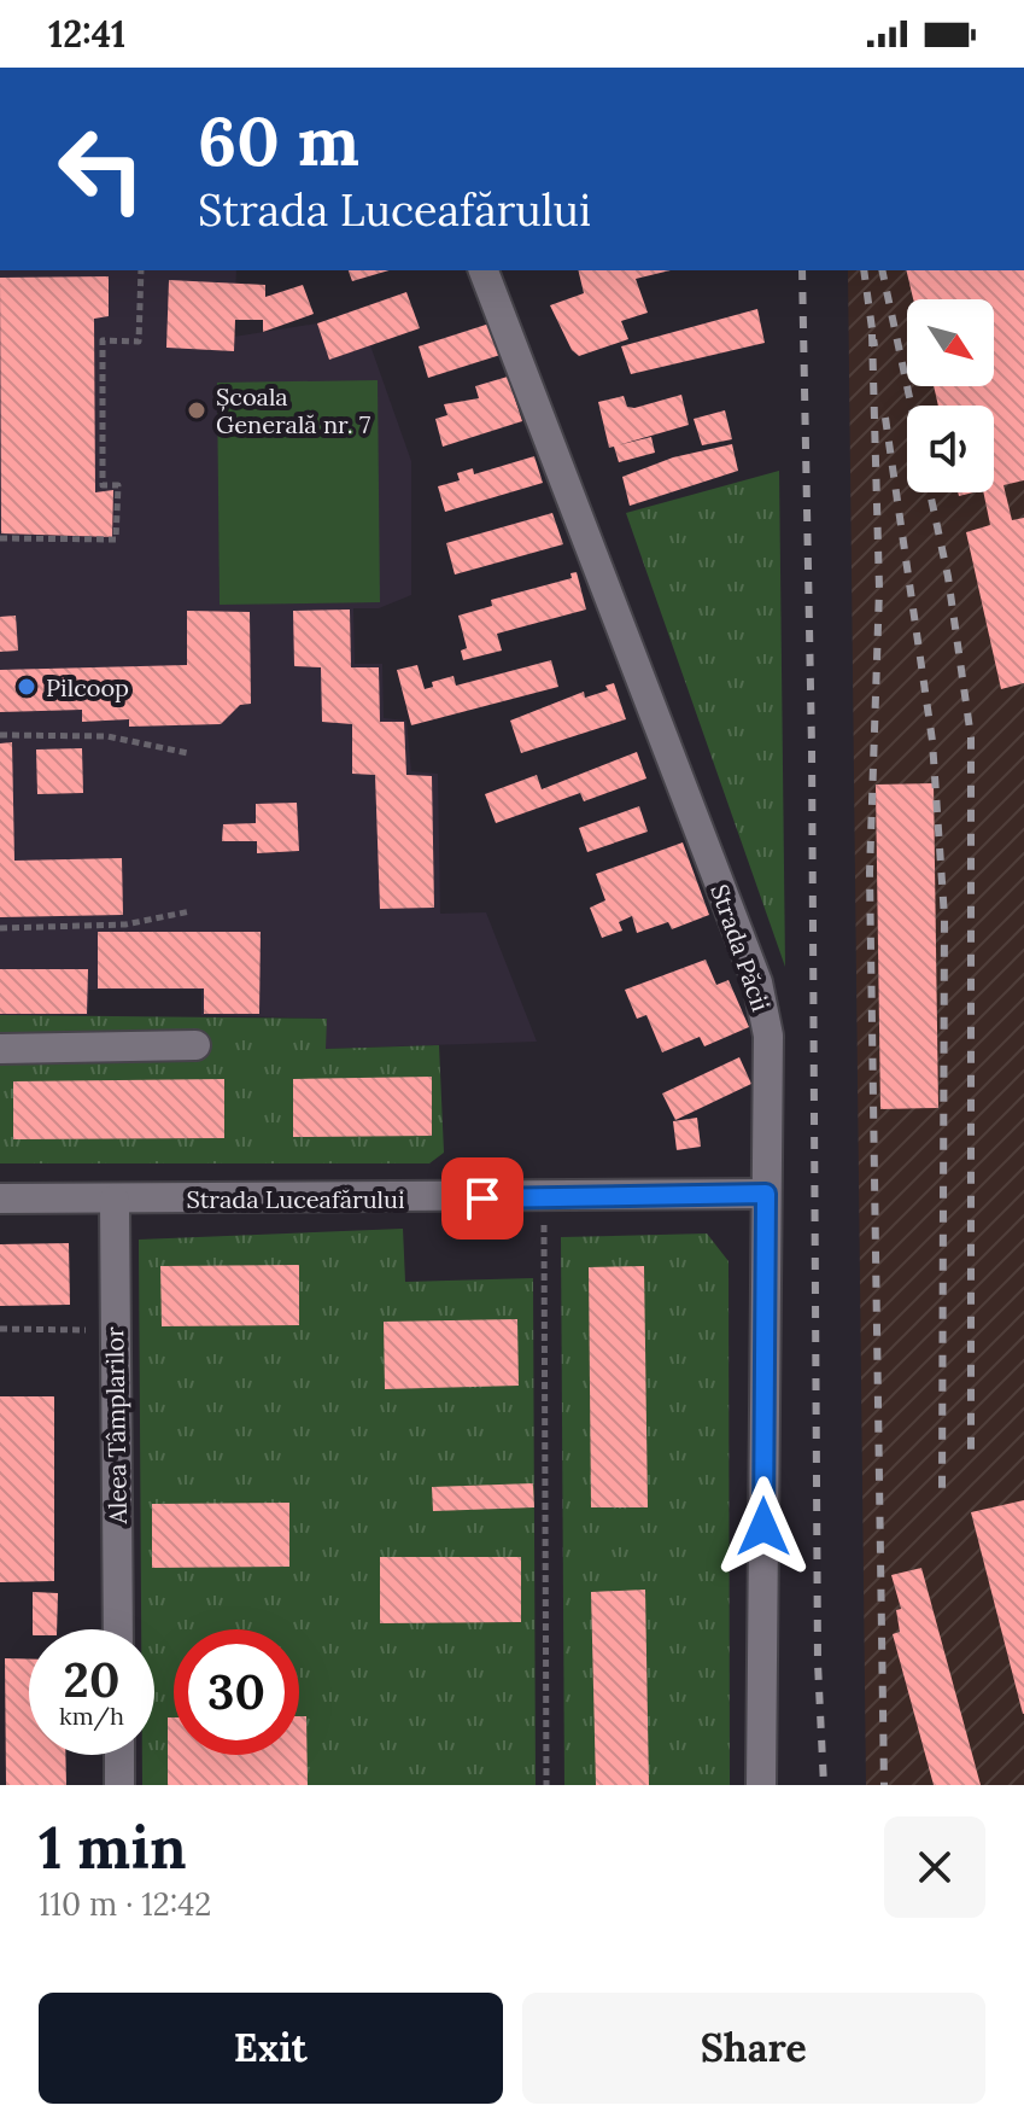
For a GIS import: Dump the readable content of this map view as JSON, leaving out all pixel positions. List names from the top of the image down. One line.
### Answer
{"streets":{"street":["Strada Păcii","Strada Luceafărului","Aleea Tâmplarilor"]},"crossings":[["Strada Păcii","Strada Luceafărului"],["Strada Luceafărului","Aleea Tâmplarilor"]],"places":["Școala Generală nr. 7","Pilcoop"],"north":"bottom right","page":{"status":"12:41","turn":["60 m","Strada Luceafărului"],"speed":"20 km/h","limit":"30","heading":["1 min","110 m · 12:42"],"buttons":["Exit","Share"]}}
